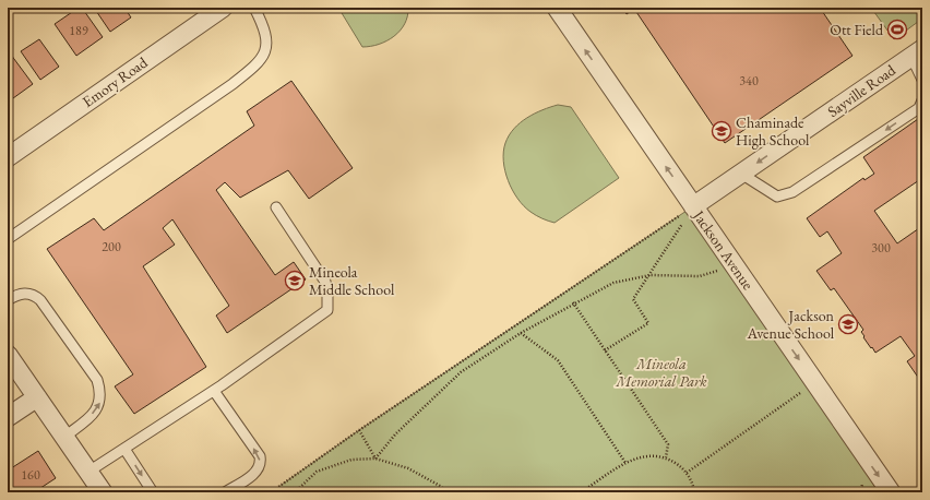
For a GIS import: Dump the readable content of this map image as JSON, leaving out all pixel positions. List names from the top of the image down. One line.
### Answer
{"streets":{"street":["Emory Road","Sayville Road","Jackson Avenue"]},"crossings":[["Sayville Road","Jackson Avenue"]],"one_way":["Sayville Road"],"parks":["Mineola Memorial Park"],"places":{"sports":["Ott Field"],"school or university":["Chaminade High School","Mineola Middle School","Jackson Avenue School"]},"house_numbers":["189","340","200","300","160"]}
